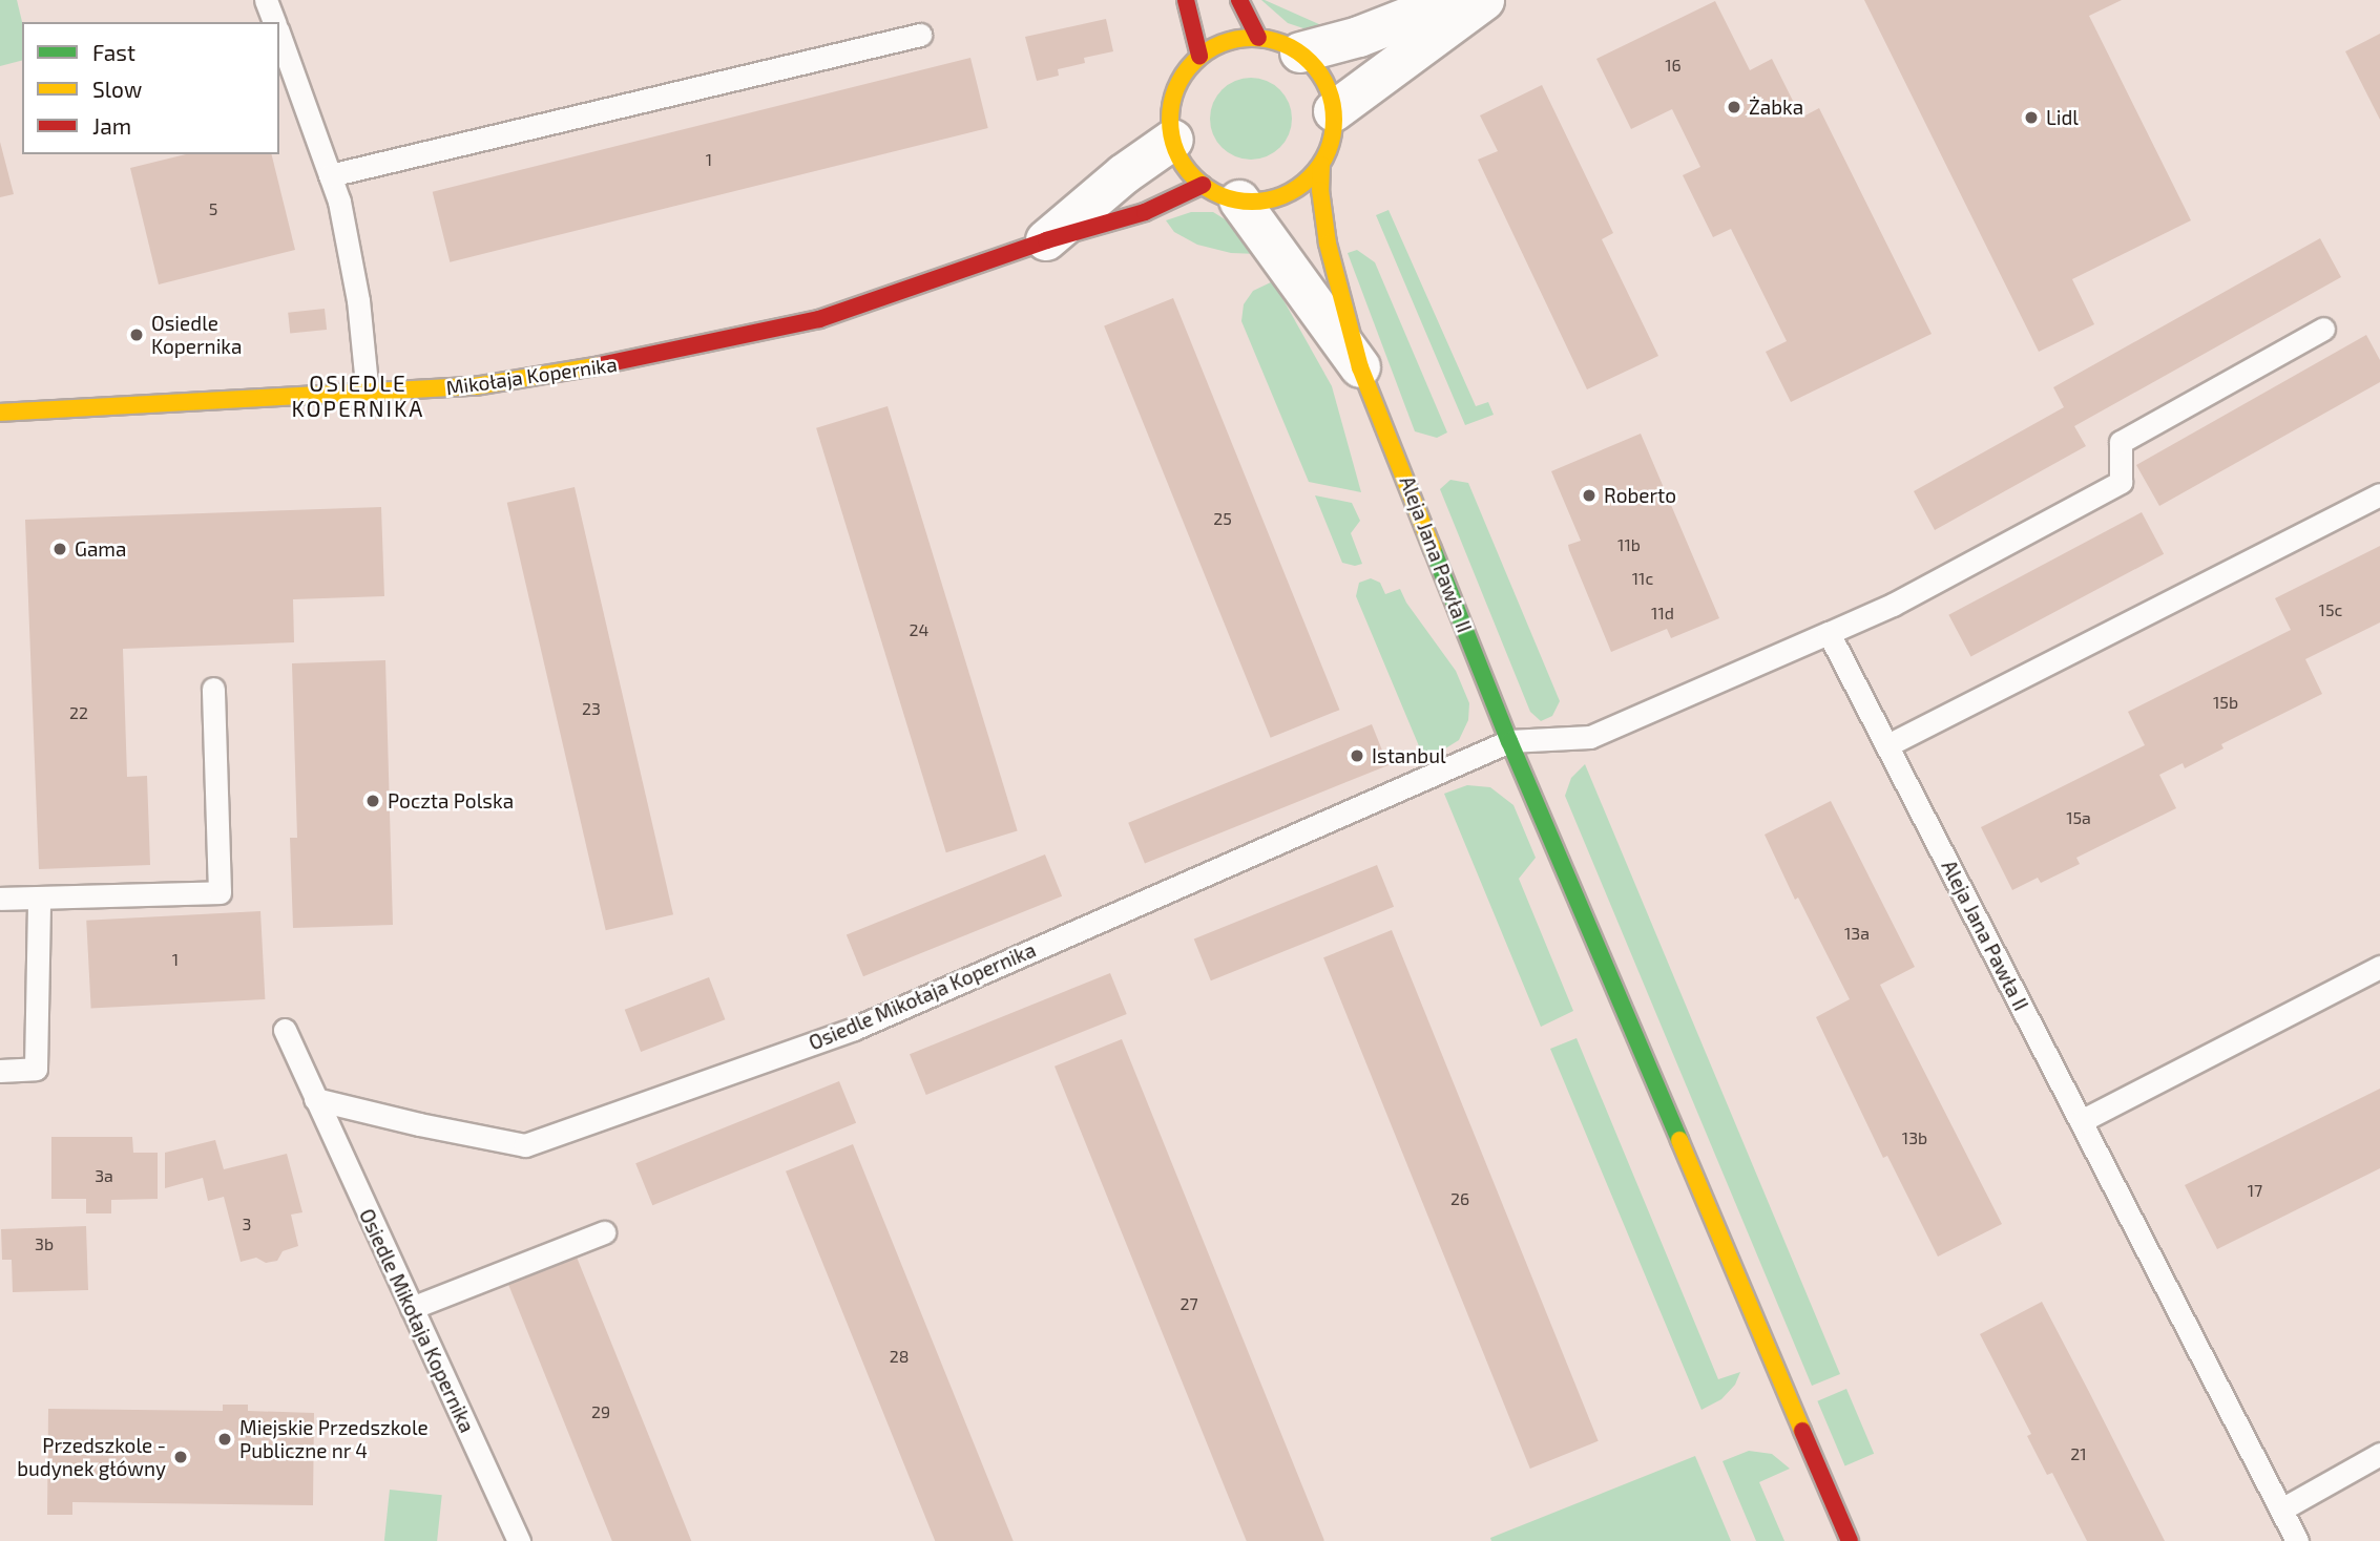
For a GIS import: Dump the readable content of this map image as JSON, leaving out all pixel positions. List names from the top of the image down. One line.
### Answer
{"streets":{"street":["Mikołaja Kopernika","Aleja Jana Pawła II"],"lane":["Osiedle Mikołaja Kopernika"]},"crossings":[["Mikołaja Kopernika","Aleja Jana Pawła II"],["Aleja Jana Pawła II","Osiedle Mikołaja Kopernika"]],"districts":["OSIEDLE KOPERNIKA"],"places":["Żabka","Lidl","Osiedle Kopernika","Roberto","Gama","Istanbul","Poczta Polska","Miejskie Przedszkole Publiczne nr 4","Przedszkole - budynek główny"],"house_numbers":["16","1","5","25","11b","11c","15c","11d","24","15b","23","22","15a","13a","1","13b","3a","17","26","3","3b","27","28","29","21"],"legend":["Fast","Slow","Jam"]}
